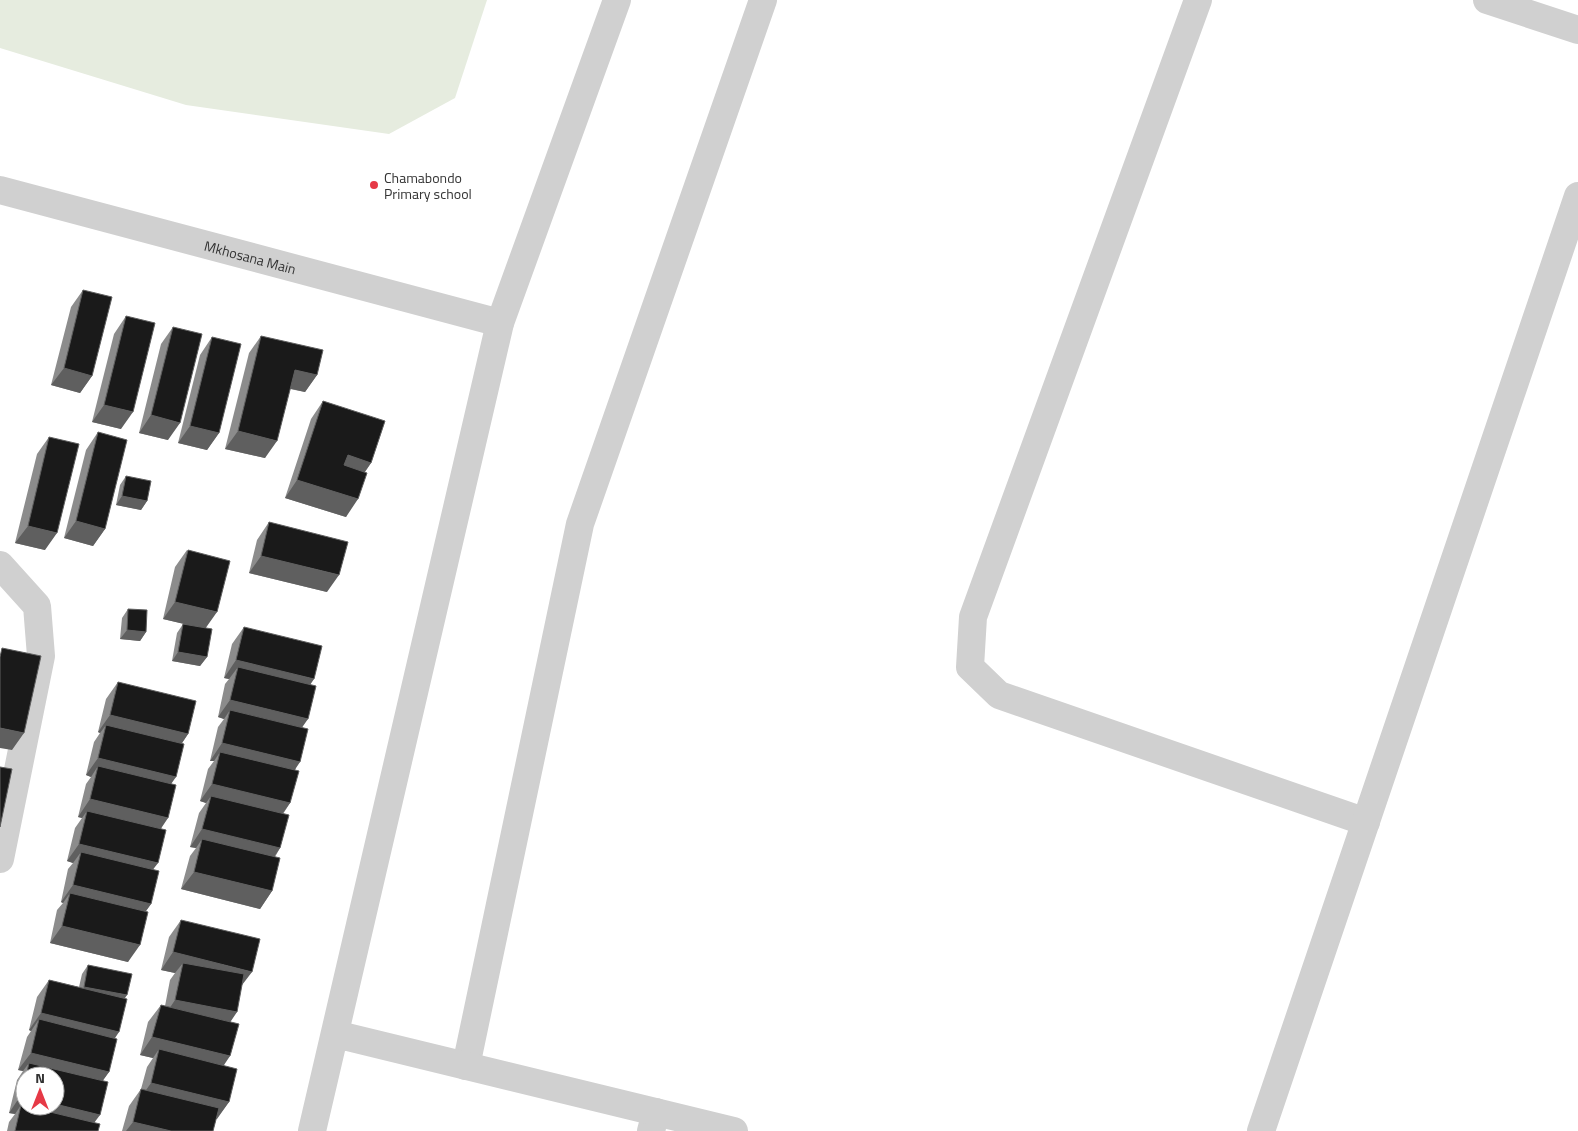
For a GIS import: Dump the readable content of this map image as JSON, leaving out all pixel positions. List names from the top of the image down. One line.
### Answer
{"streets":{"street":["Mkhosana Main"]},"places":["Chamabondo Primary school"],"north":"top"}
